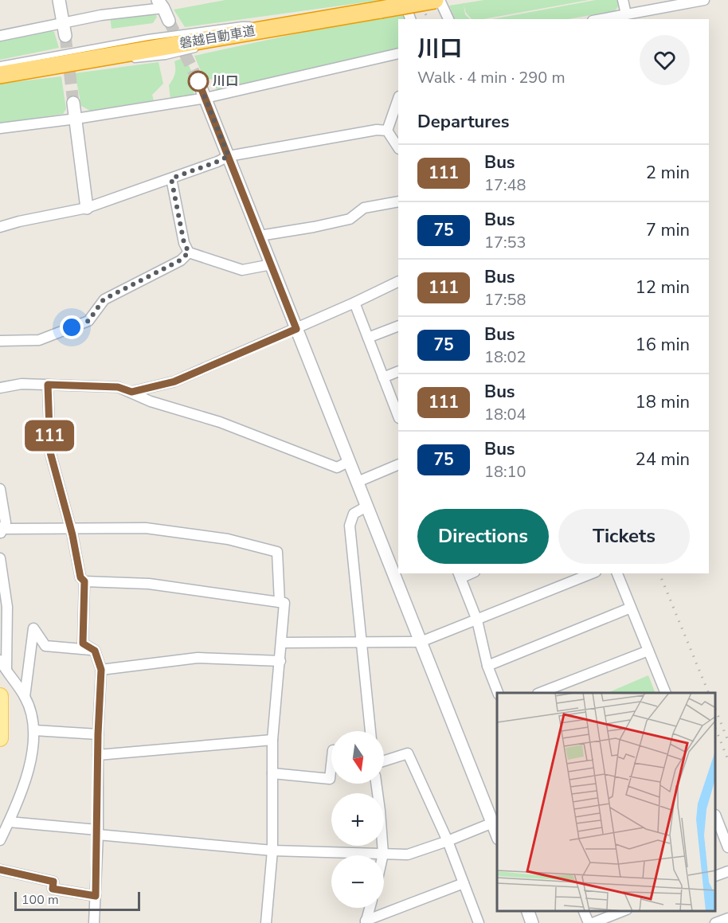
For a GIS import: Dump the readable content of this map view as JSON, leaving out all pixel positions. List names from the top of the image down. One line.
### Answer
{"streets":{"highway":["磐越自動車道"]},"places":["川口"],"lines":["bus line 111"],"scale_bar":"100 m","north":"bottom","page":{"on_map":"111","heading":[["川口","Walk · 4 min · 290 m"],"Departures"],"list":[{"mark":"111","name":"Bus","note":"17:48","value":"2 min"},{"mark":"75","name":"Bus","note":"17:53","value":"7 min"},{"mark":"111","name":"Bus","note":"17:58","value":"12 min"},{"mark":"75","name":"Bus","note":"18:02","value":"16 min"},{"mark":"111","name":"Bus","note":"18:04","value":"18 min"},{"mark":"75","name":"Bus","note":"18:10","value":"24 min"}],"buttons":["Directions","Tickets"],"map_buttons":["+","−"],"scale":"100 m"}}
